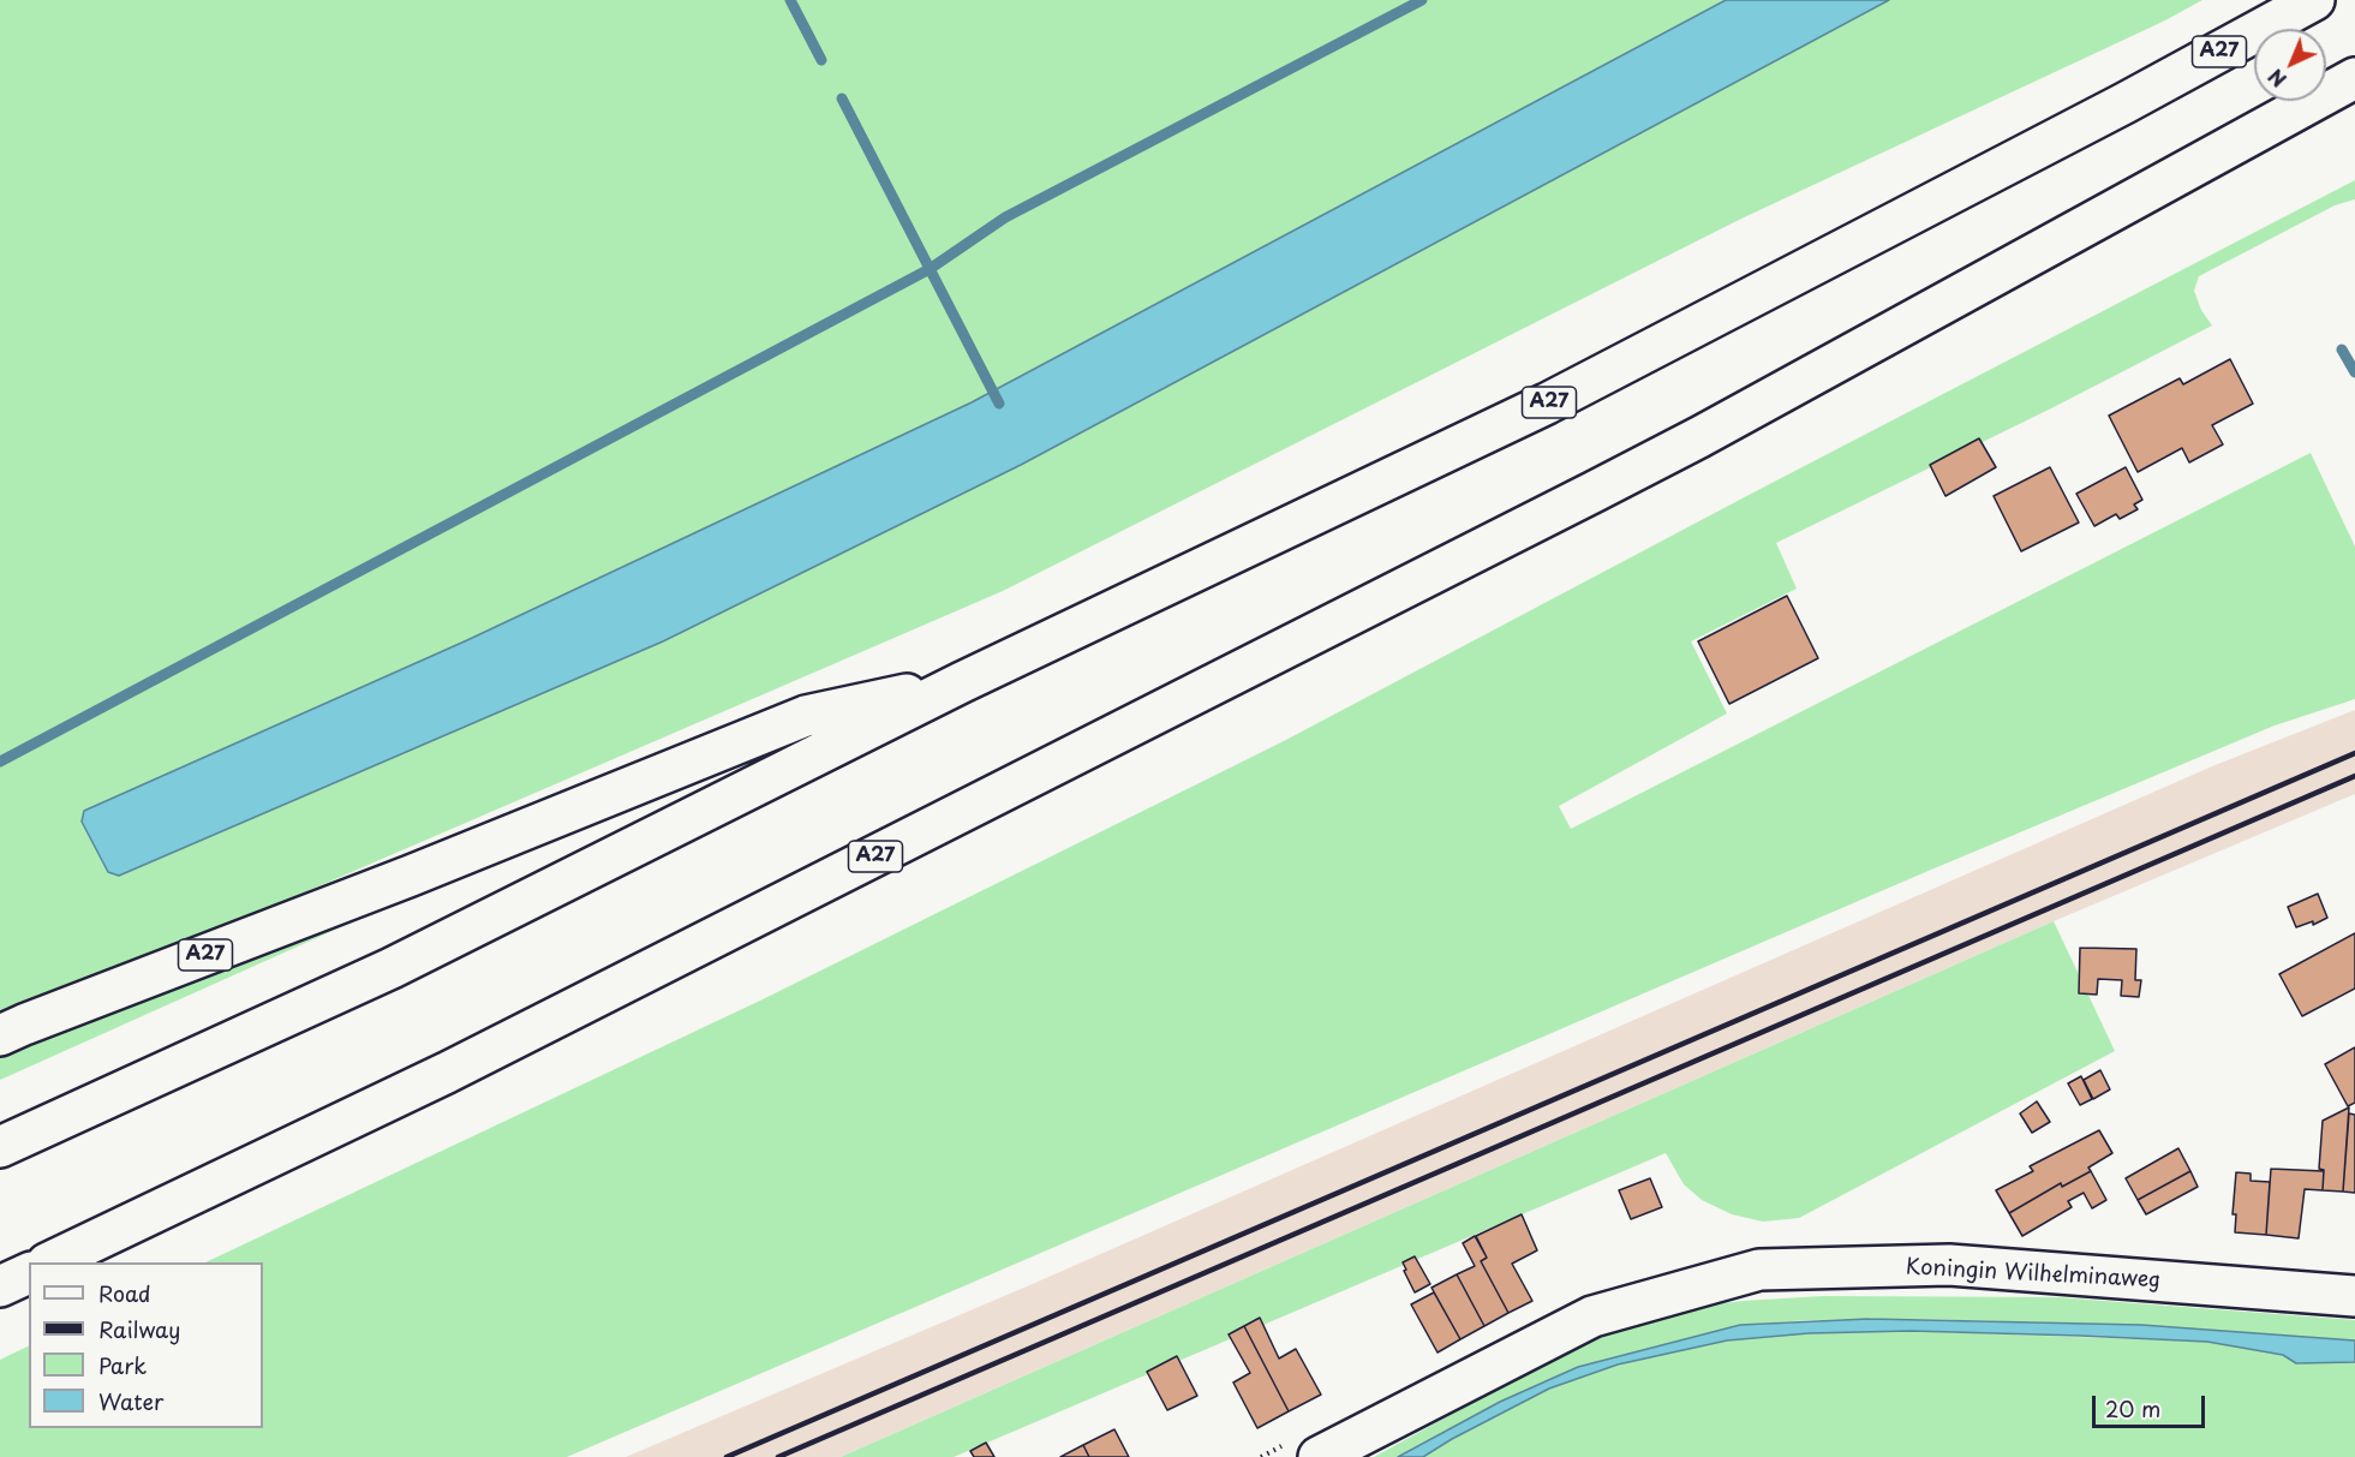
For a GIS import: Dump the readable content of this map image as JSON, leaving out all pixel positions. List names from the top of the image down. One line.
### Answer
{"streets":{"main road":["A27","Koningin Wilhelminaweg"]},"legend":["Road","Railway","Park","Water"],"scale_bar":"20 m","north":"bottom left"}
